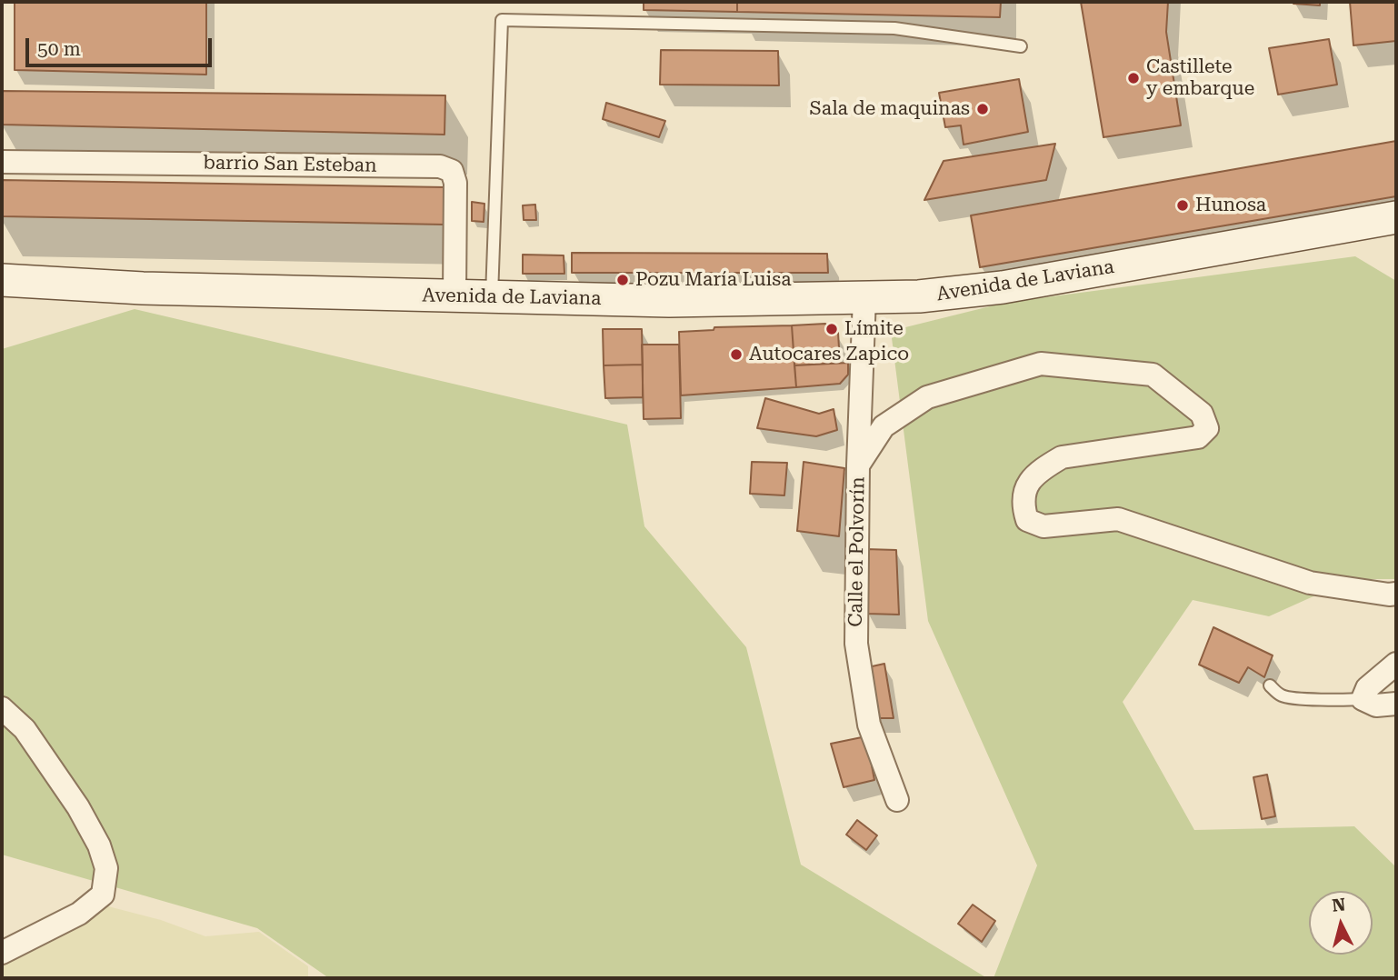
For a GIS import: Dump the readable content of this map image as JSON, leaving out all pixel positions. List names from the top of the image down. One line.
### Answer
{"streets":{"street":["barrio San Esteban","Avenida de Laviana","Calle el Polvorín"]},"crossings":[["barrio San Esteban","Avenida de Laviana"],["Avenida de Laviana","Calle el Polvorín"]],"places":["Castillete y embarque","Sala de maquinas","Hunosa","Pozu María Luisa","Límite","Autocares Zapico"],"scale_bar":"50 m","north":"top"}
